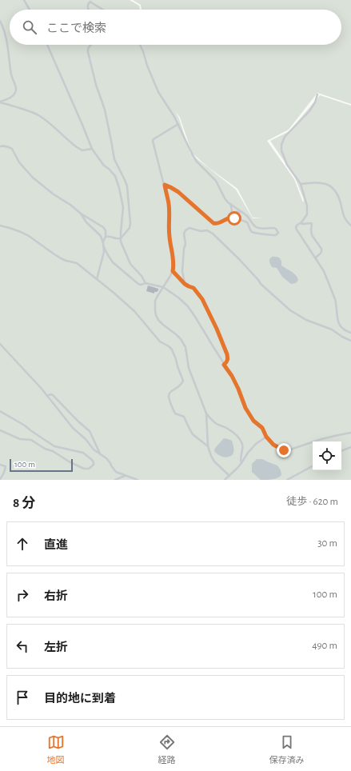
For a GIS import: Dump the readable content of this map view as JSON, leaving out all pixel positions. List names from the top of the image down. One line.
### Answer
{"scale_bar":"100 m","page":{"search":"ここで検索","scale":"100 m","heading":["8 分","徒歩 · 620 m"],"list":[["直進","30 m"],["右折","100 m"],["左折","490 m"],"目的地に到着"],"nav":["地図","経路","保存済み"]}}
